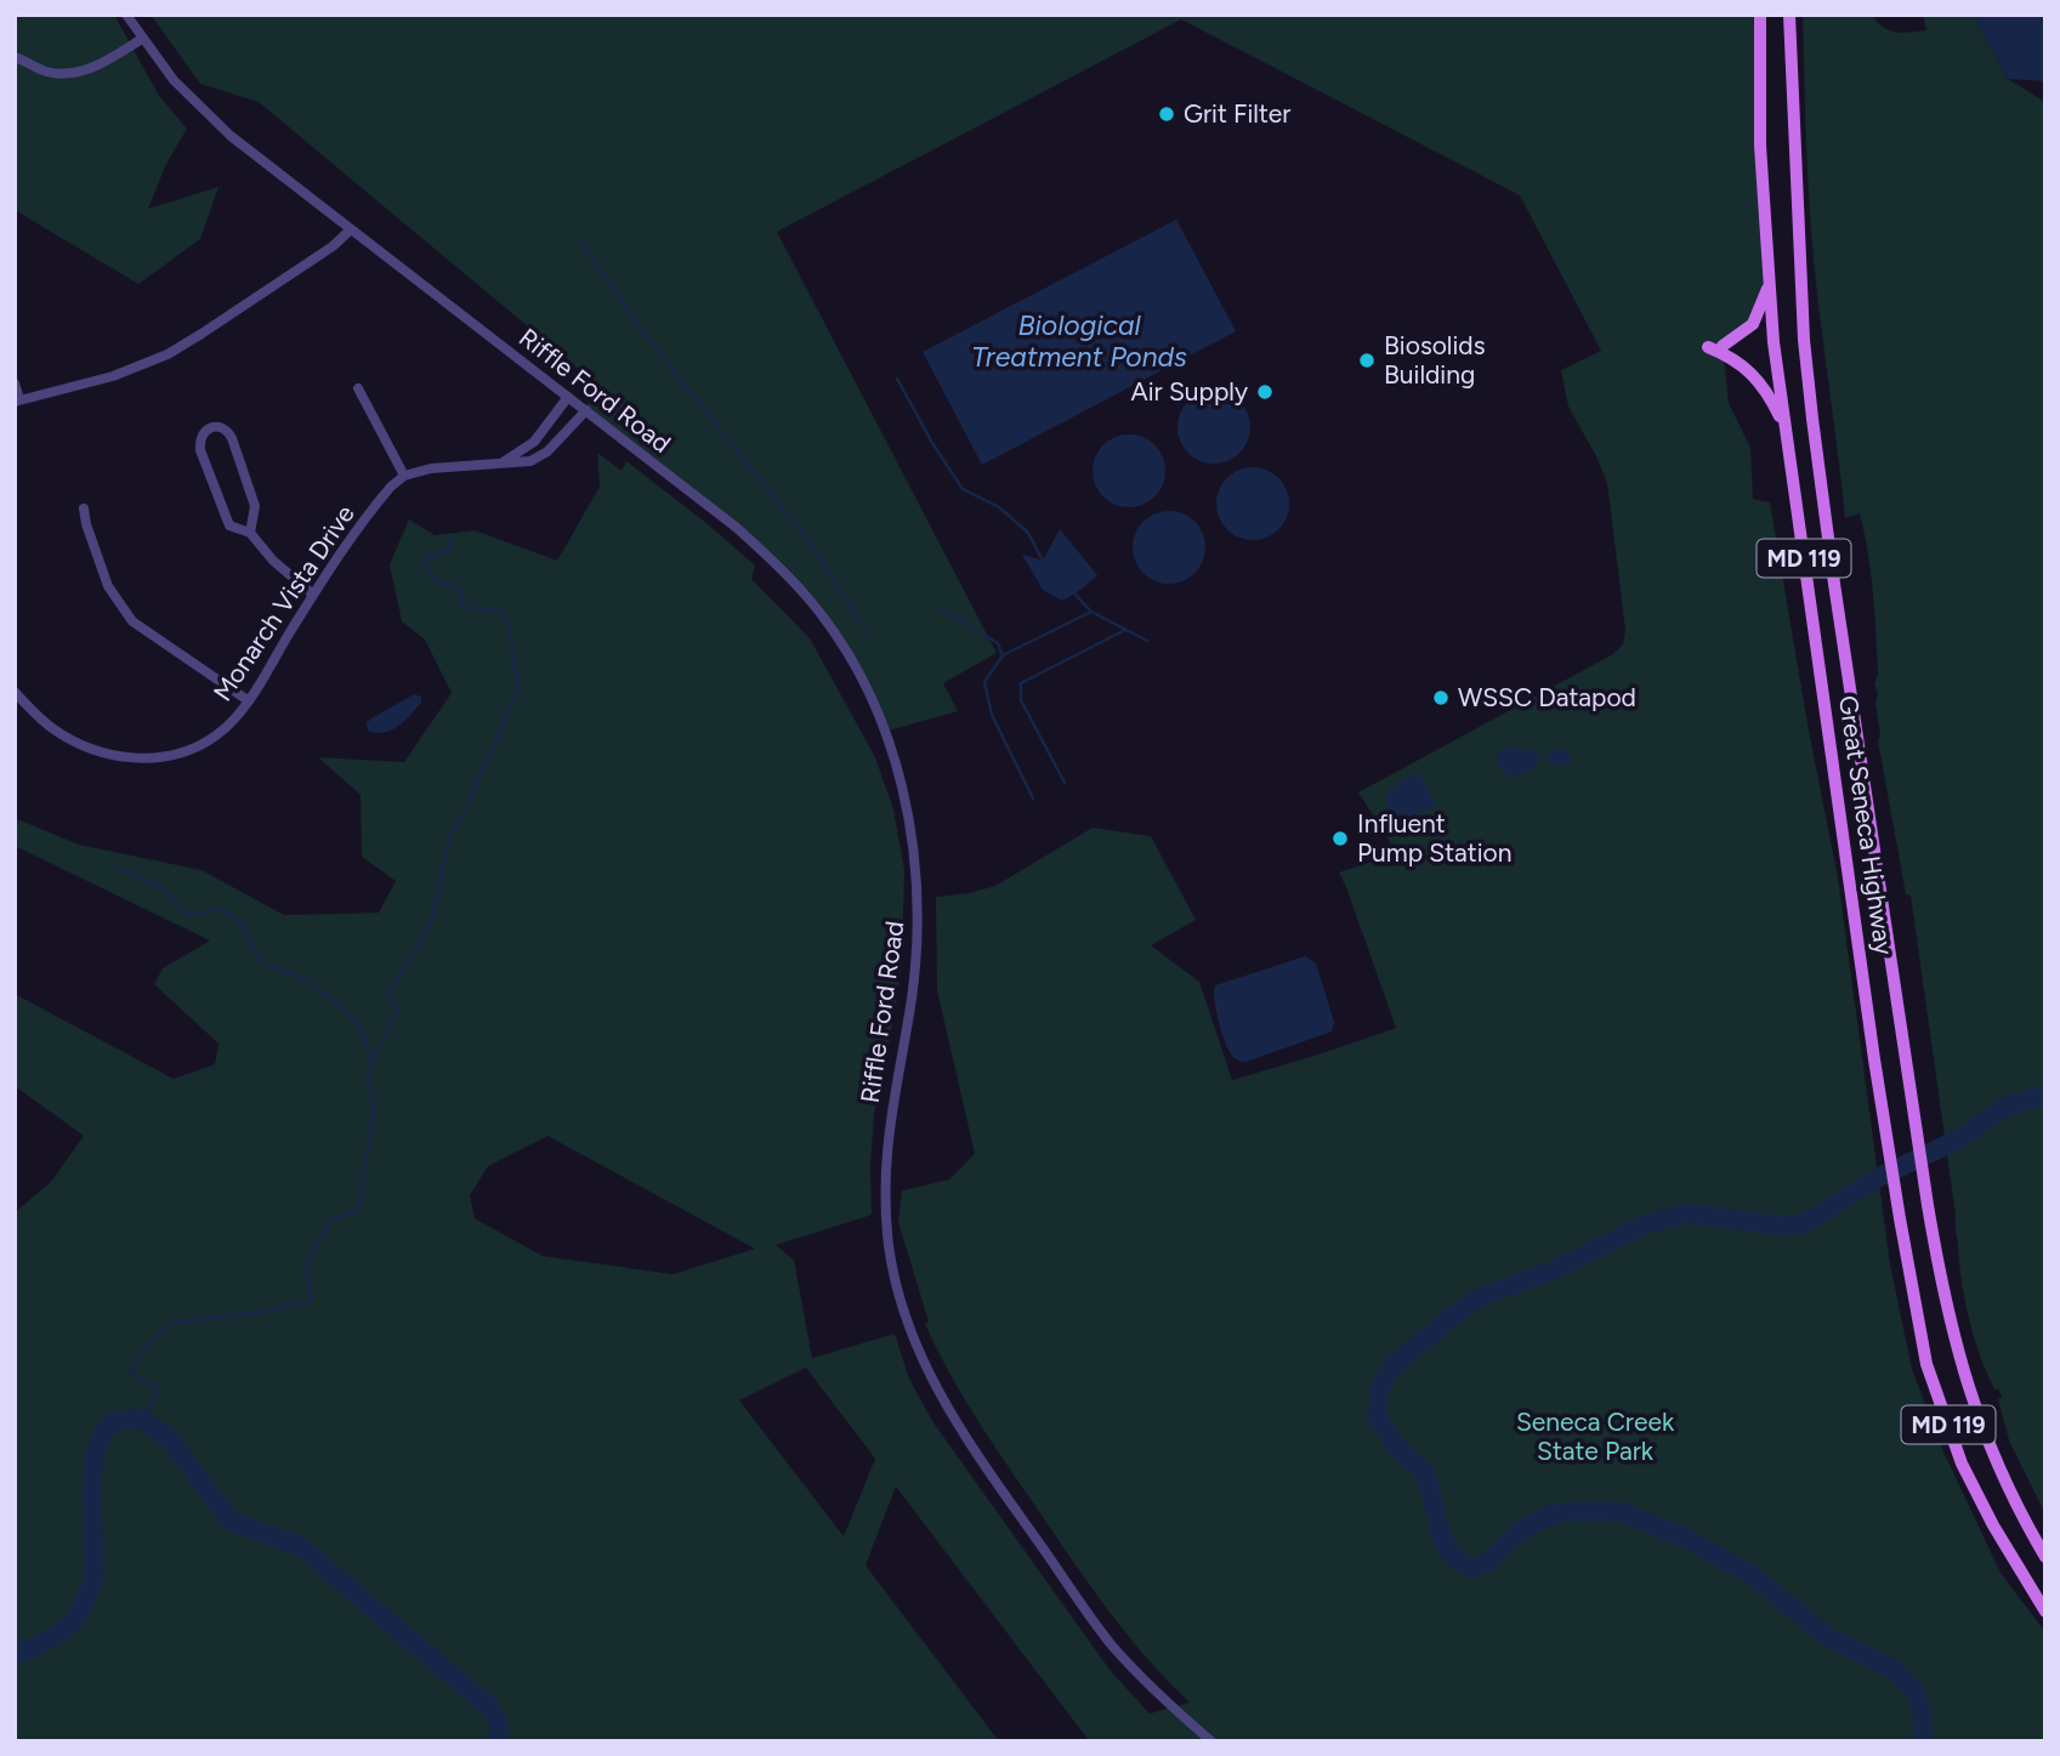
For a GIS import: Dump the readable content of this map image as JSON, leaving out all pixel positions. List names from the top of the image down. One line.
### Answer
{"streets":{"main road":["MD 119","Great Seneca Highway"],"street":["Riffle Ford Road","Monarch Vista Drive"]},"water":["Biological Treatment Ponds"],"parks":["Seneca Creek State Park"],"places":["Grit Filter","Biosolids Building","Air Supply","WSSC Datapod","Influent Pump Station"]}
